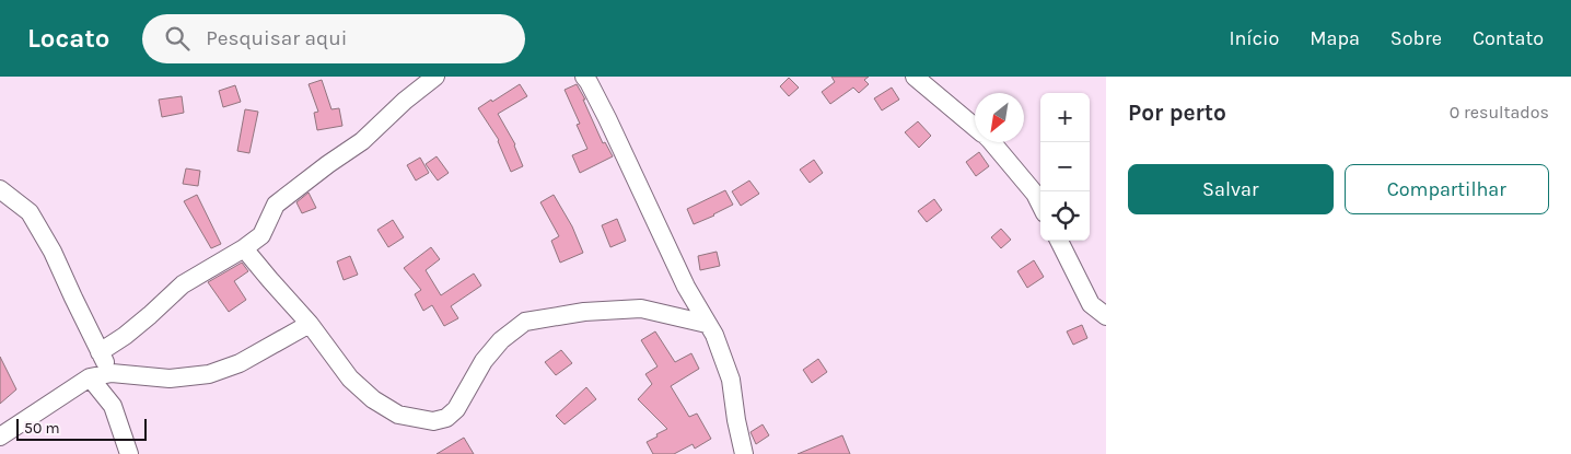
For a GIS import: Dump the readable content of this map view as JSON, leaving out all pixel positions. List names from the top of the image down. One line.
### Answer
{"scale_bar":"50 m","north":"bottom left","page":{"header":"Locato","search":"Pesquisar aqui","nav":["Início","Mapa","Sobre","Contato"],"heading":["Por perto","0 resultados"],"map_buttons":["+","−"],"buttons":["Salvar","Compartilhar"],"scale":"50 m"}}
